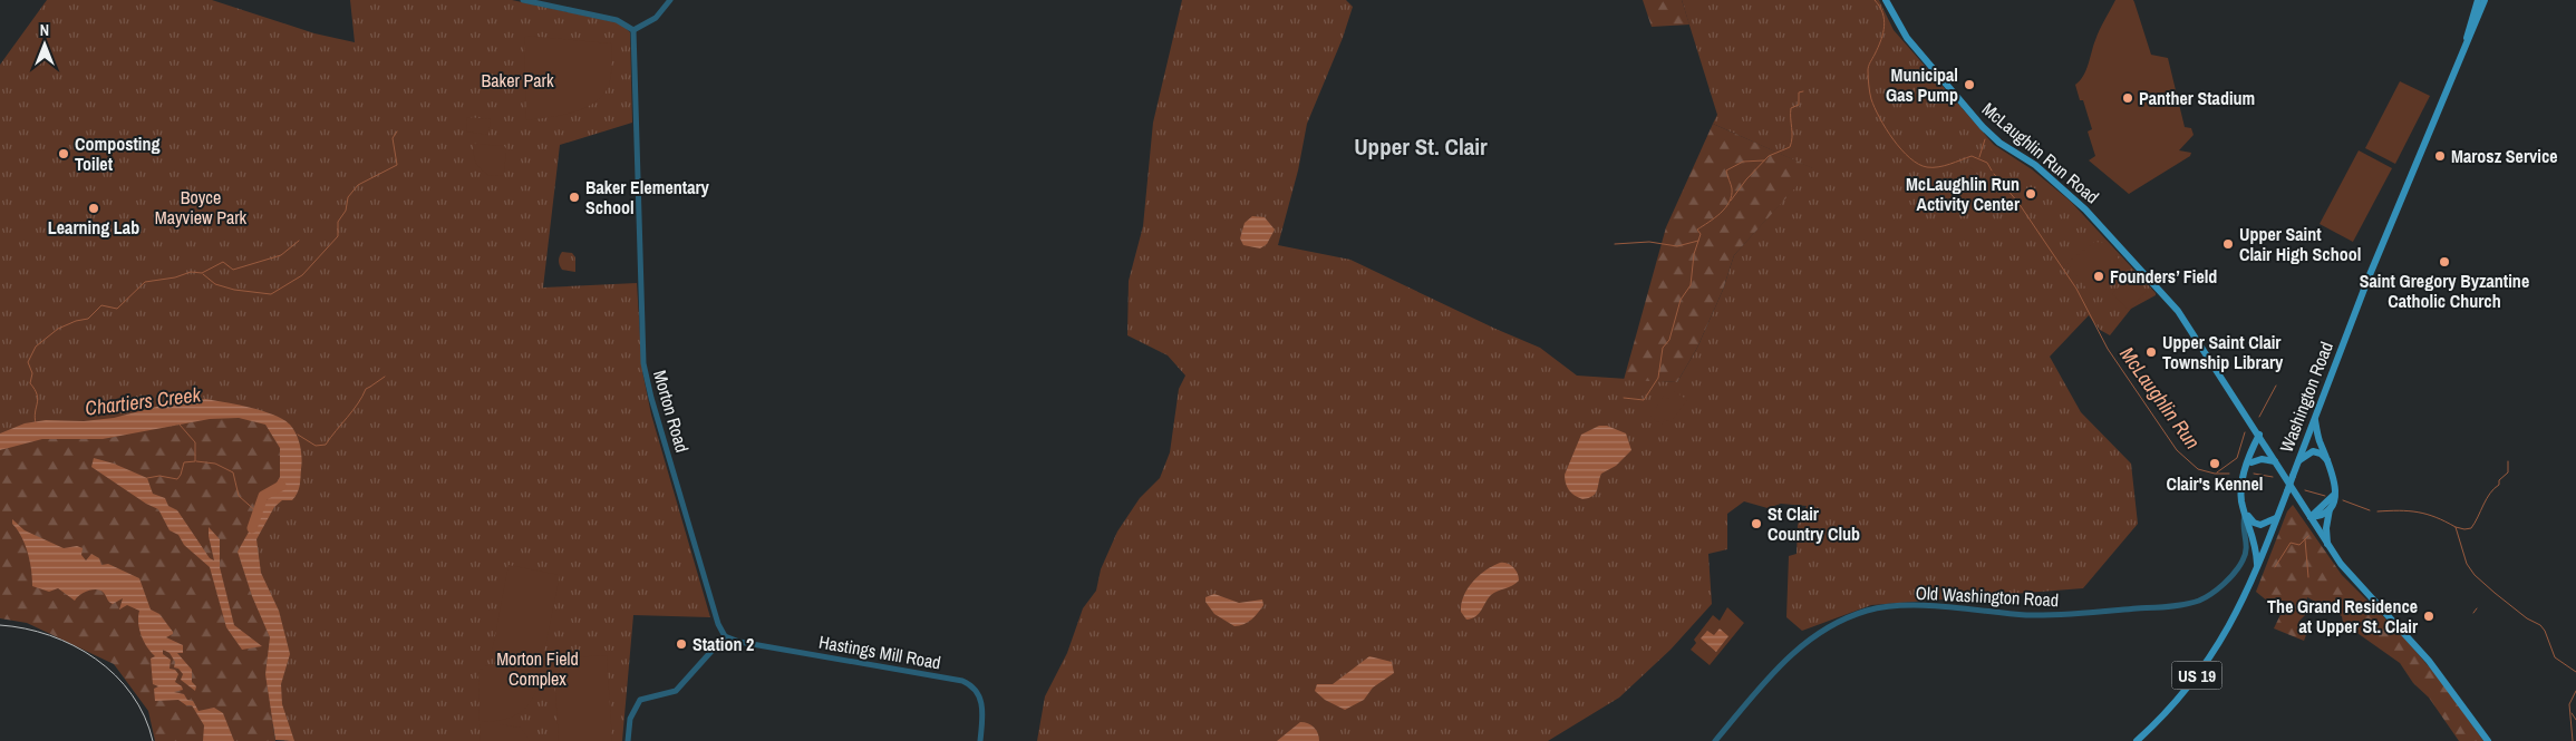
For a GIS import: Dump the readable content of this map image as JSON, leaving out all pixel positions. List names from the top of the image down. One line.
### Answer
{"streets":{"main road":["McLaughlin Run Road","Washington Road","US 19"],"street":["Morton Road","Old Washington Road","Hastings Mill Road"]},"crossings":[["Morton Road","Hastings Mill Road"]],"districts":["Upper St. Clair"],"water":["McLaughlin Run","Chartiers Creek"],"parks":["Baker Park","Boyce Mayview Park","Morton Field Complex"],"places":["Municipal Gas Pump","Panther Stadium","Composting Toilet","Marosz Service","McLaughlin Run Activity Center","Baker Elementary School","Learning Lab","Upper Saint Clair High School","Saint Gregory Byzantine Catholic Church","Founders’ Field","Upper Saint Clair Township Library","Clair's Kennel","St Clair Country Club","The Grand Residence at Upper St. Clair","Station 2"],"north":"top"}
